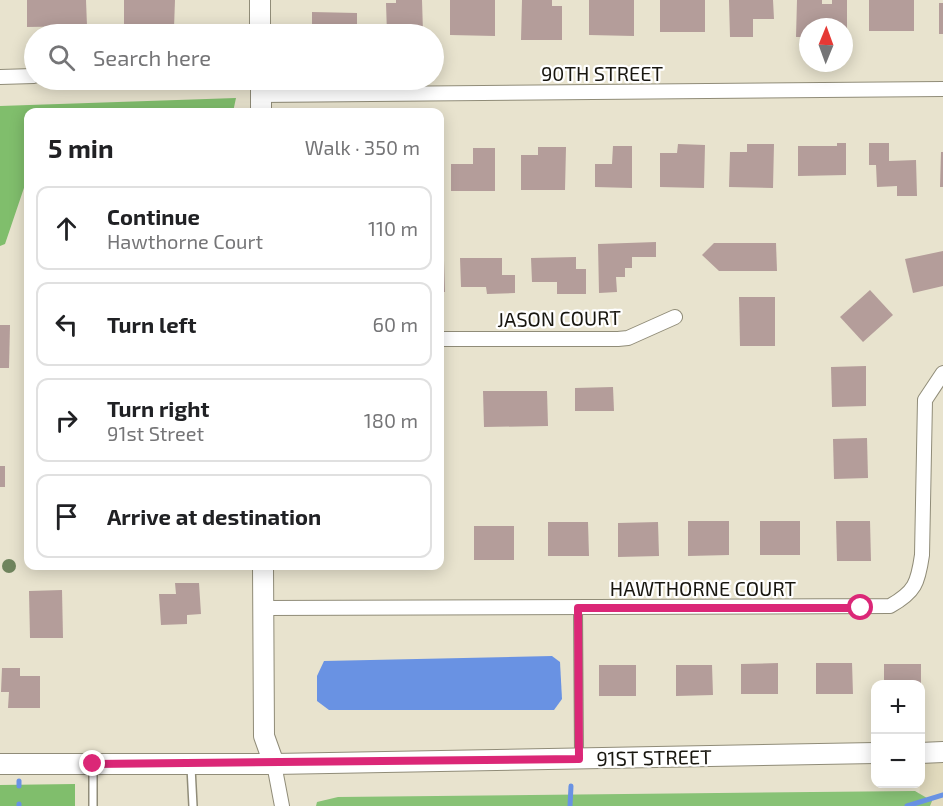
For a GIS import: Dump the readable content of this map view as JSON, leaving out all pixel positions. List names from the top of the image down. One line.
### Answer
{"streets":{"main road":["91ST STREET"],"street":["90TH STREET","JASON COURT","HAWTHORNE COURT"]},"north":"top","page":{"search":"Search here","heading":["5 min","Walk · 350 m"],"list":[["Continue","Hawthorne Court","110 m"],["Turn left","60 m"],["Turn right","91st Street","180 m"],"Arrive at destination"],"map_buttons":["+","−"]}}
